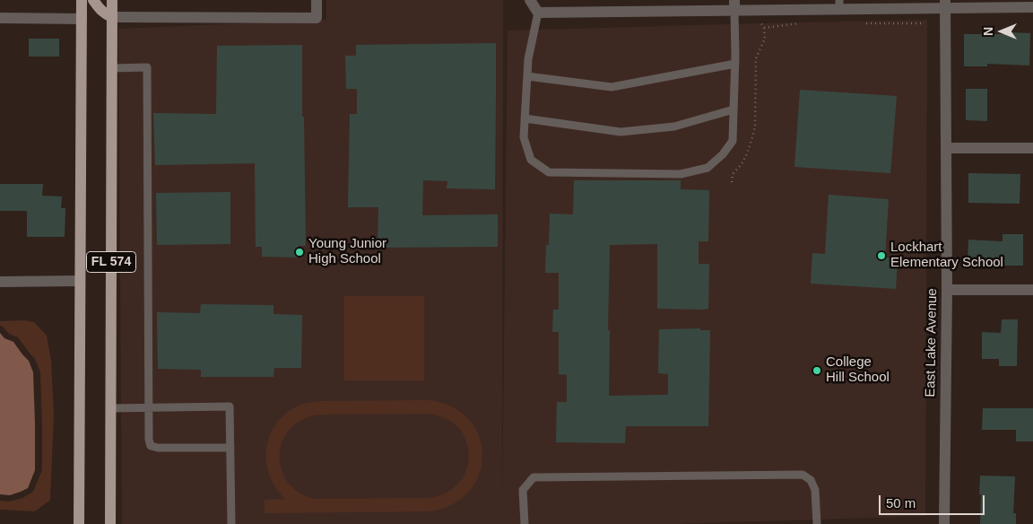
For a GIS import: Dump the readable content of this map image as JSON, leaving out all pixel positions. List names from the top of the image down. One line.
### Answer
{"streets":{"main road":["FL 574"],"street":["East Lake Avenue"]},"places":["Young Junior High School","Lockhart Elementary School","College Hill School"],"scale_bar":"50 m","north":"left"}
